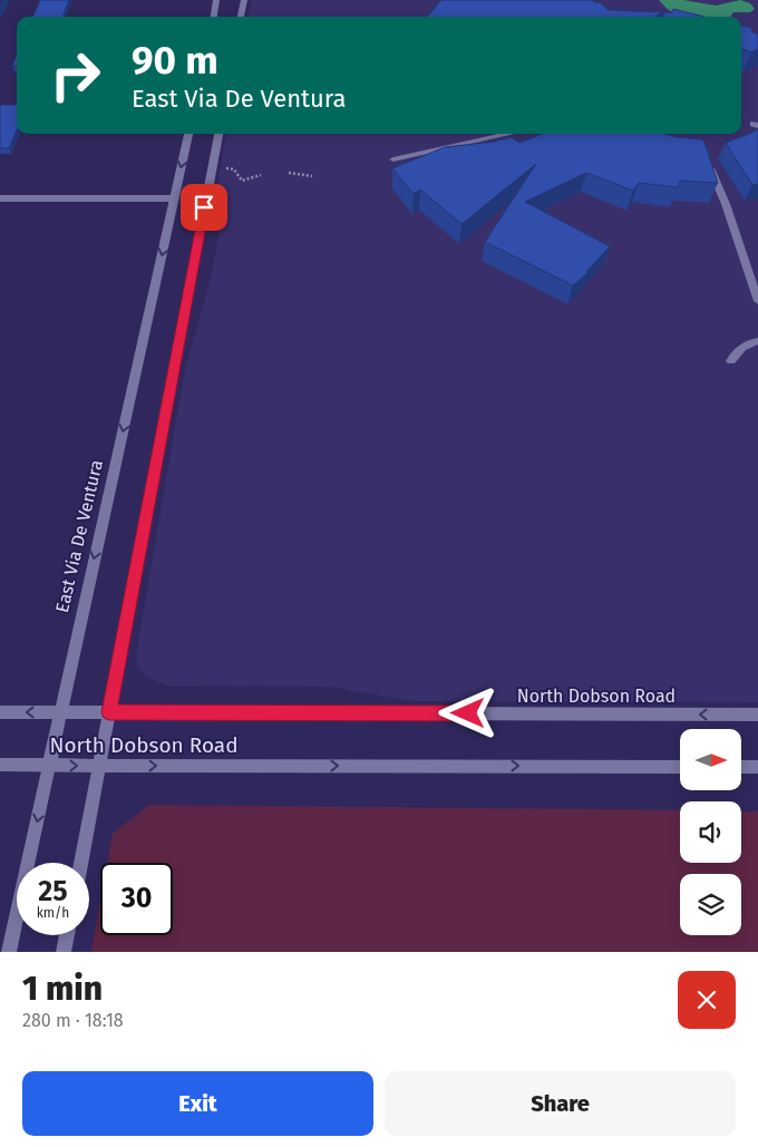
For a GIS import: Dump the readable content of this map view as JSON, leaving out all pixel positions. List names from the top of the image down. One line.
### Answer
{"streets":{"street":["East Via De Ventura","North Dobson Road"]},"crossings":[["East Via De Ventura","North Dobson Road"]],"north":"right","page":{"turn":["90 m","East Via De Ventura"],"speed":"25 km/h","limit":"30","heading":["1 min","280 m · 18:18"],"buttons":["Exit","Share"]}}
